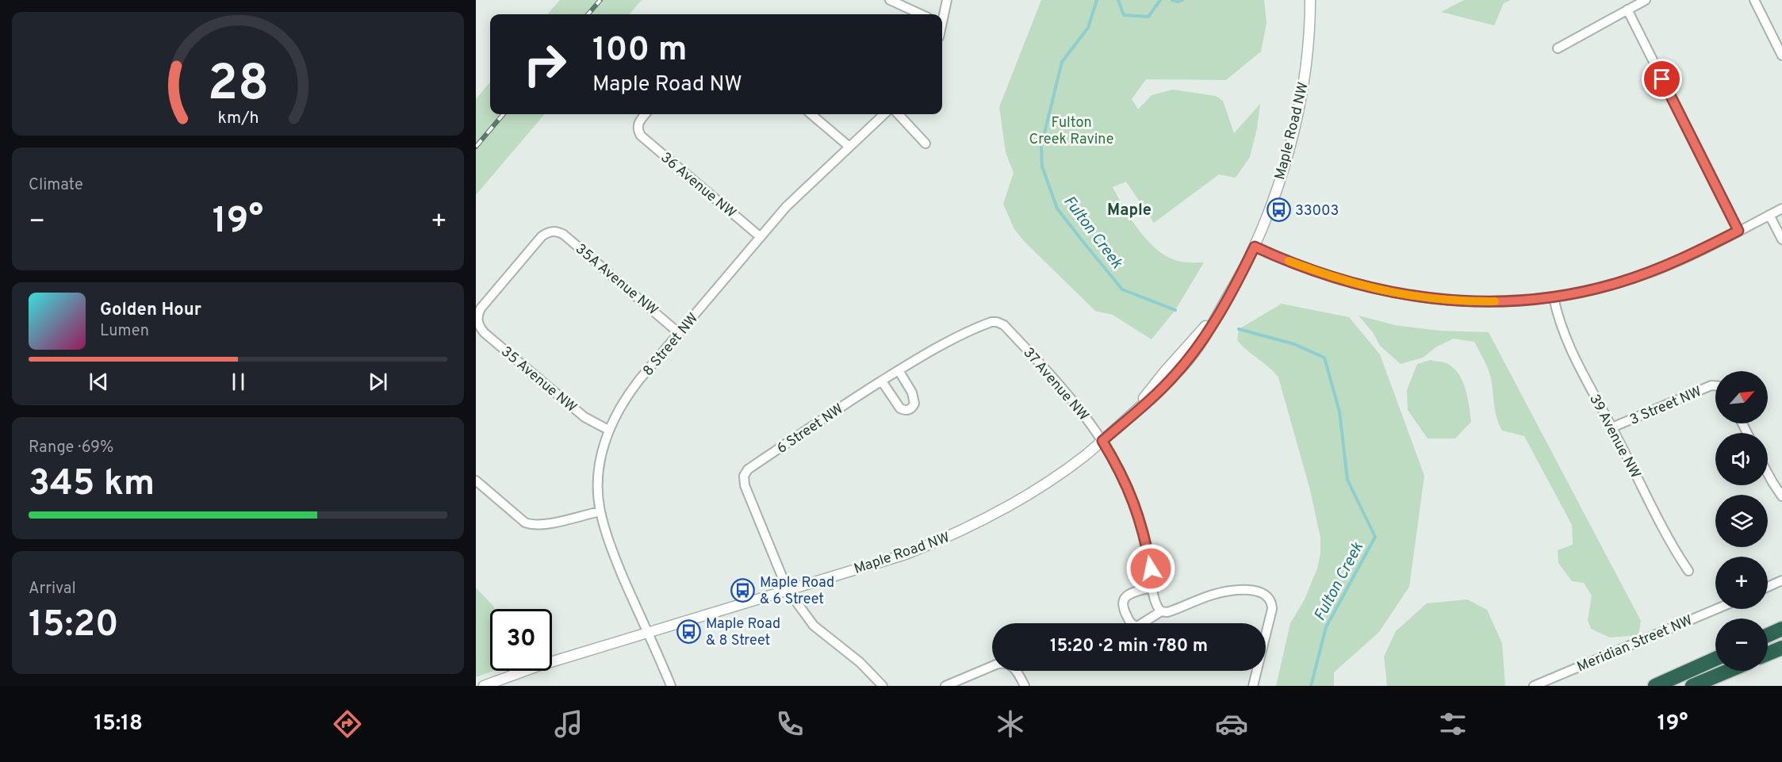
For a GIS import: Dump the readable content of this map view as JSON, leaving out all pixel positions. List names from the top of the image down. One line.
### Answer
{"streets":{"street":["Maple Road NW","36 Avenue NW","35A Avenue NW","8 Street NW","35 Avenue NW","37 Avenue NW","3 Street NW","6 Street NW","39 Avenue NW","Meridian Street NW"]},"crossings":[["Maple Road NW","8 Street NW"],["Maple Road NW","37 Avenue NW"],["Maple Road NW","6 Street NW"],["36 Avenue NW","8 Street NW"],["35A Avenue NW","8 Street NW"],["35A Avenue NW","35 Avenue NW"],["8 Street NW","35 Avenue NW"],["37 Avenue NW","6 Street NW"],["3 Street NW","39 Avenue NW"]],"districts":["Maple"],"water":["Fulton Creek"],"parks":["Fulton Creek Ravine"],"places":{"bus stop":["33003","Maple Road & 6 Street","Maple Road & 8 Street"]},"north":"top right","page":{"turn":["100 m","Maple Road NW"],"tile":["Climate",["Range · 69%","345 km"],["Arrival","15:20"]],"heat":["−","19°","+"],"song":["Golden Hour","Lumen"],"map_buttons":["+","−"],"limit":"30","trip":"15:20 · 2 min · 780 m","tabs":["15:18","19°"],"gauge":["28","km/h"]}}
